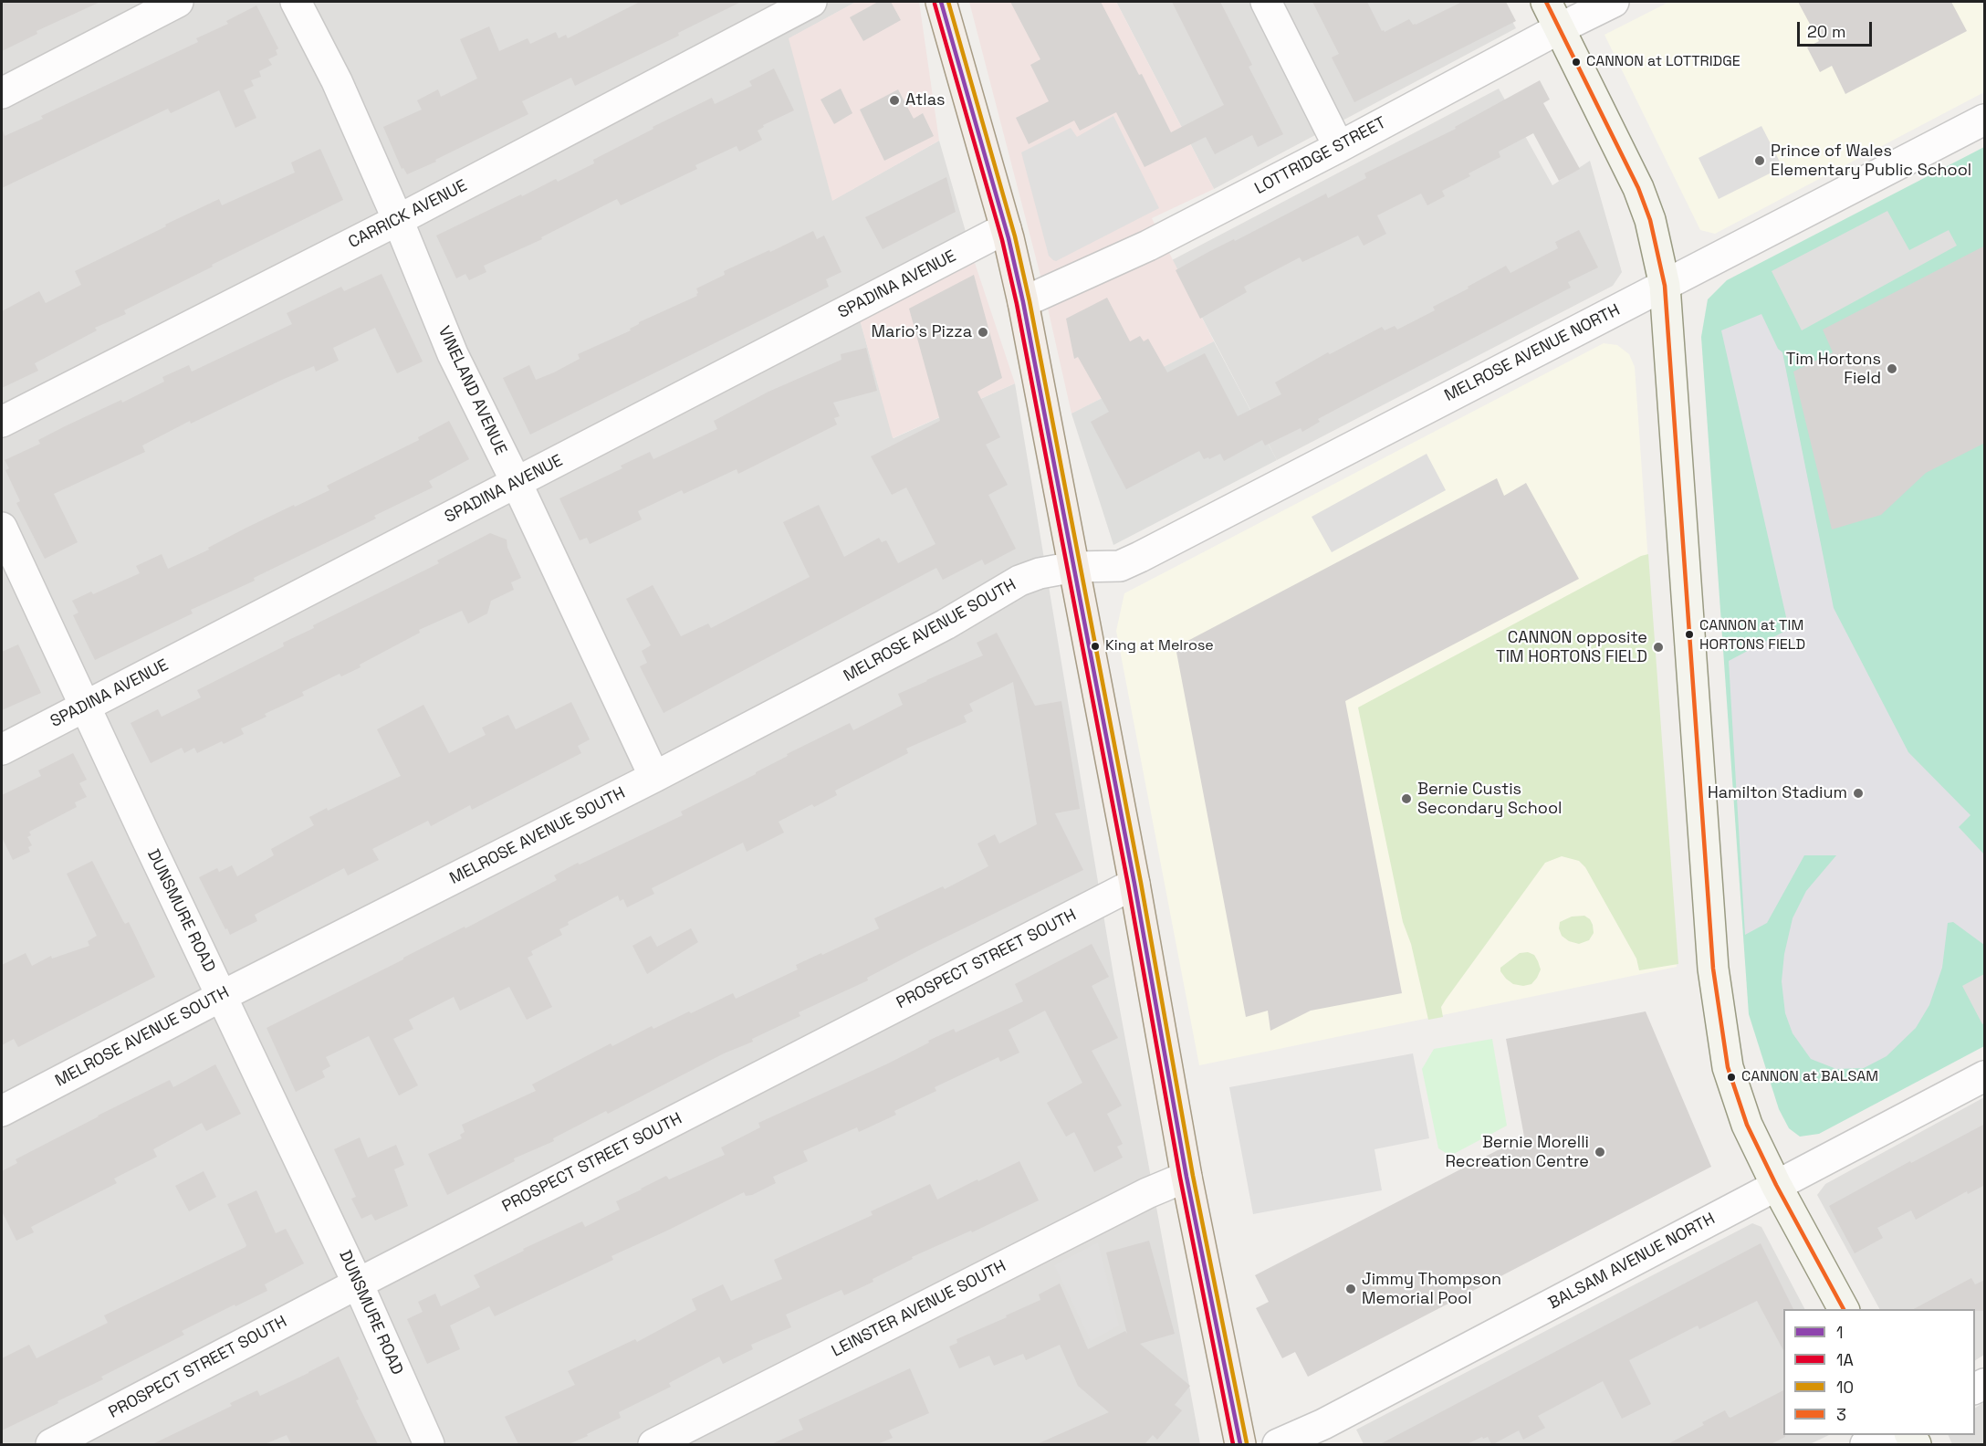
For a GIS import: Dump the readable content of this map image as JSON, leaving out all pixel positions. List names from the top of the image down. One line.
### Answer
{"streets":{"street":["LOTTRIDGE STREET","CARRICK AVENUE","SPADINA AVENUE","MELROSE AVENUE NORTH","VINELAND AVENUE","MELROSE AVENUE SOUTH","DUNSMURE ROAD","PROSPECT STREET SOUTH","BALSAM AVENUE NORTH","LEINSTER AVENUE SOUTH"]},"crossings":[["CARRICK AVENUE","VINELAND AVENUE"],["SPADINA AVENUE","VINELAND AVENUE"],["SPADINA AVENUE","DUNSMURE ROAD"],["MELROSE AVENUE NORTH","MELROSE AVENUE SOUTH"],["VINELAND AVENUE","MELROSE AVENUE SOUTH"],["MELROSE AVENUE SOUTH","DUNSMURE ROAD"],["DUNSMURE ROAD","PROSPECT STREET SOUTH"]],"places":["CANNON at LOTTRIDGE","Atlas","Prince of Wales Elementary Public School","Mario's Pizza","Tim Hortons Field","CANNON at TIM HORTONS FIELD","King at Melrose","CANNON opposite TIM HORTONS FIELD","Hamilton Stadium","Bernie Custis Secondary School","CANNON at BALSAM","Bernie Morelli Recreation Centre","Jimmy Thompson Memorial Pool"],"lines":["transit line 1","transit line 10","transit line 3","transit line 1A"],"legend":["1","1A","10","3"],"scale_bar":"20 m"}
